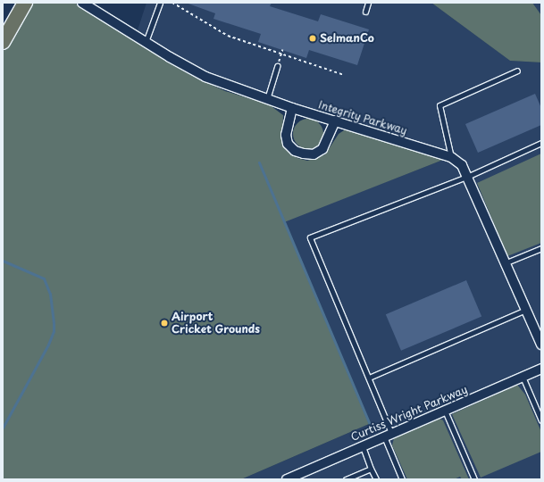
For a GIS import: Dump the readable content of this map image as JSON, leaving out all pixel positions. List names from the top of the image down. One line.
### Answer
{"streets":{"street":["Integrity Parkway","Curtiss Wright Parkway"]},"places":["SelmanCo","Airport Cricket Grounds"]}
